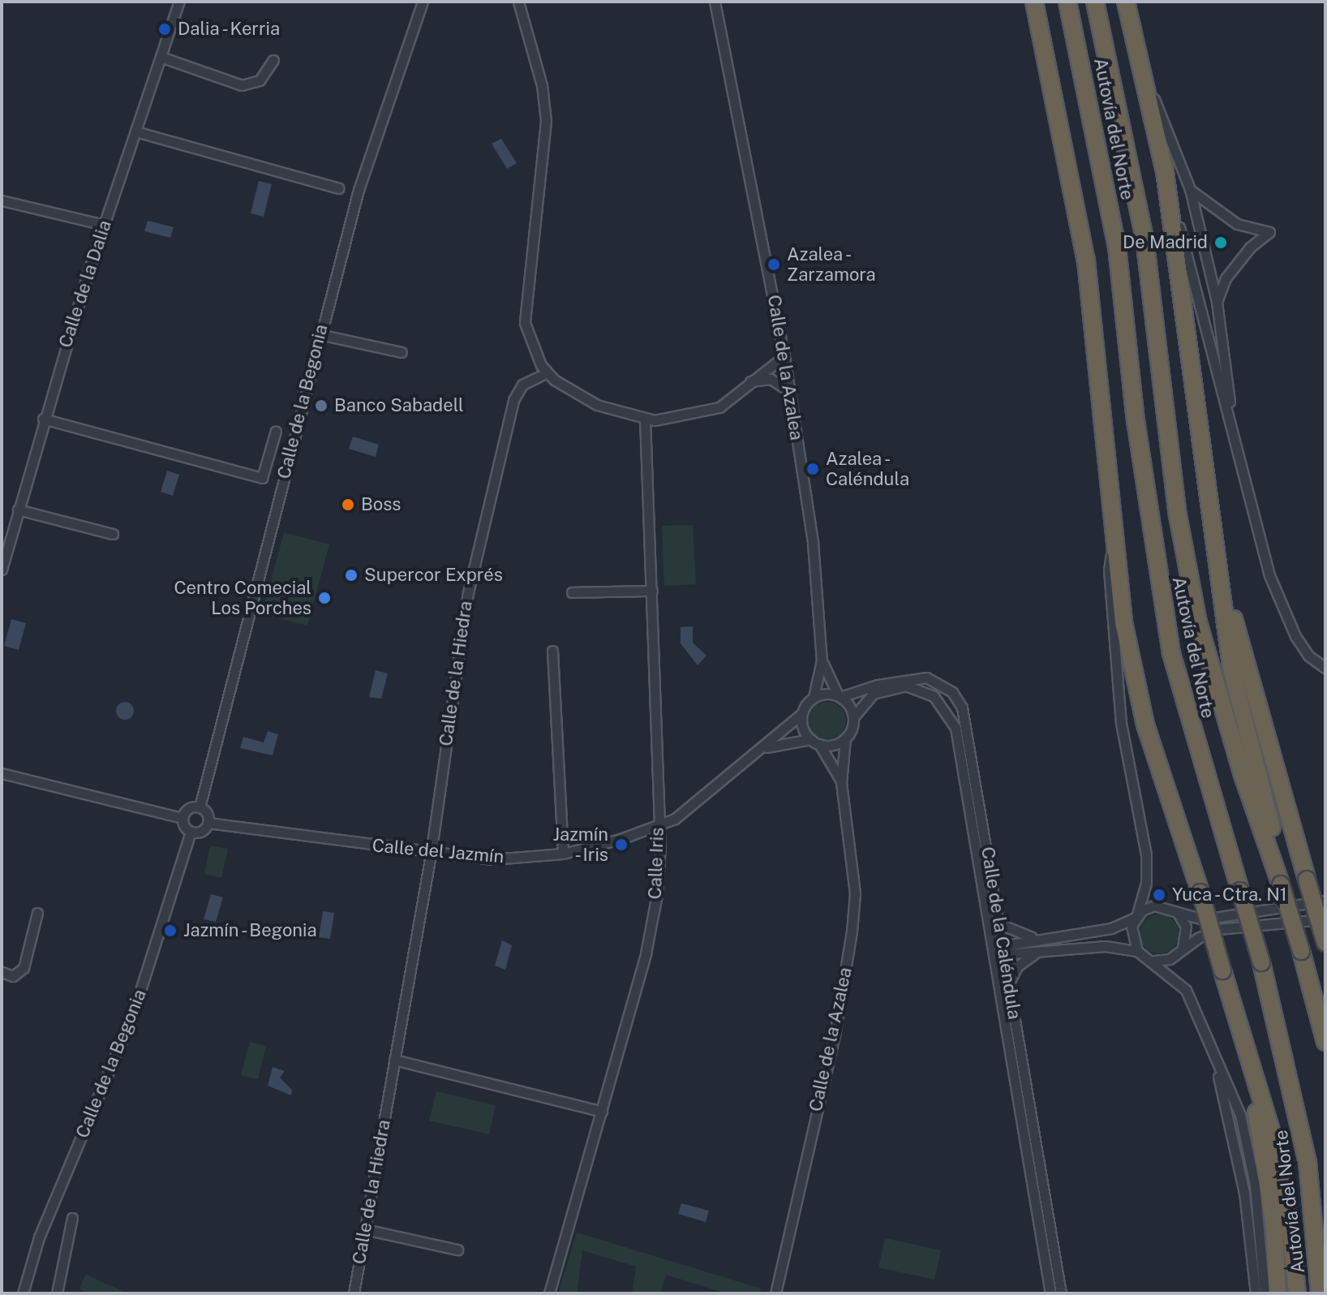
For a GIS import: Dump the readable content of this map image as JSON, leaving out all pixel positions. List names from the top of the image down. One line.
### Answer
{"streets":{"highway":["Autovía del Norte"],"street":["Calle de la Dalia","Calle de la Azalea","Calle de la Begonia","Calle de la Hiedra","Calle del Jazmín","Calle Iris","Calle de la Caléndula"]},"crossings":[["Calle de la Azalea","Calle del Jazmín"],["Calle de la Azalea","Calle de la Caléndula"],["Calle de la Begonia","Calle del Jazmín"],["Calle de la Hiedra","Calle del Jazmín"],["Calle del Jazmín","Calle Iris"],["Calle del Jazmín","Calle de la Caléndula"]],"places":["Dalia - Kerria","De Madrid","Azalea - Zarzamora","Banco Sabadell","Azalea - Caléndula","Boss","Supercor Exprés","Centro Comecial Los Porches","Jazmín - Iris","Yuca - Ctra. N1","Jazmín - Begonia"]}
